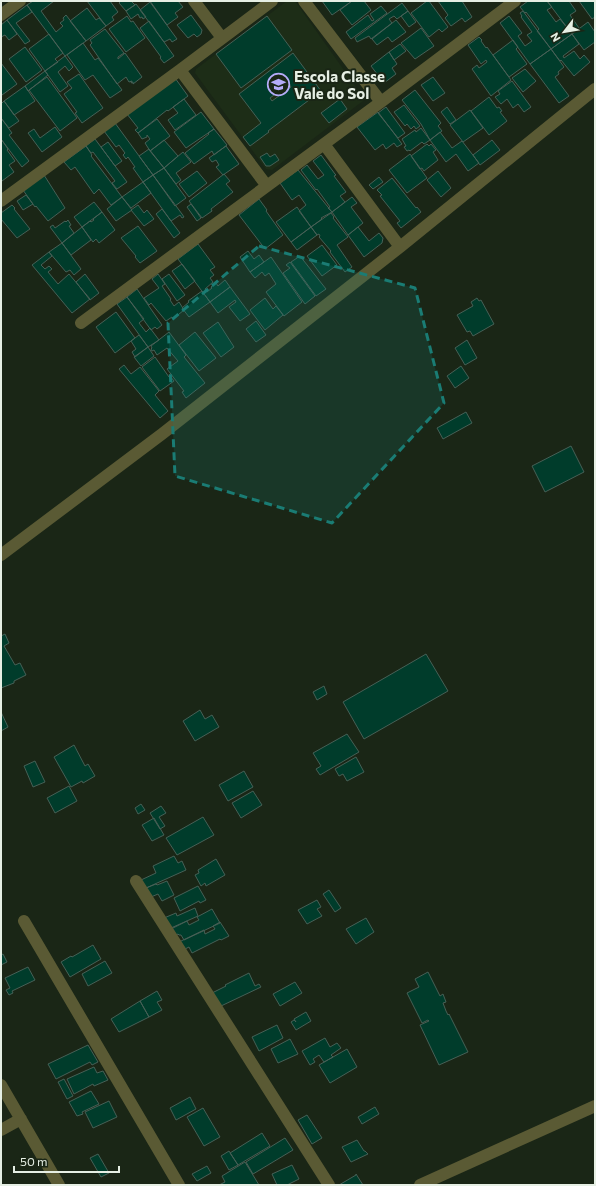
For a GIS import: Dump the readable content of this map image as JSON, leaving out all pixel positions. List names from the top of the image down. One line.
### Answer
{"places":{"school or university":["Escola Classe Vale do Sol"]},"scale_bar":"50 m","north":"bottom left"}
